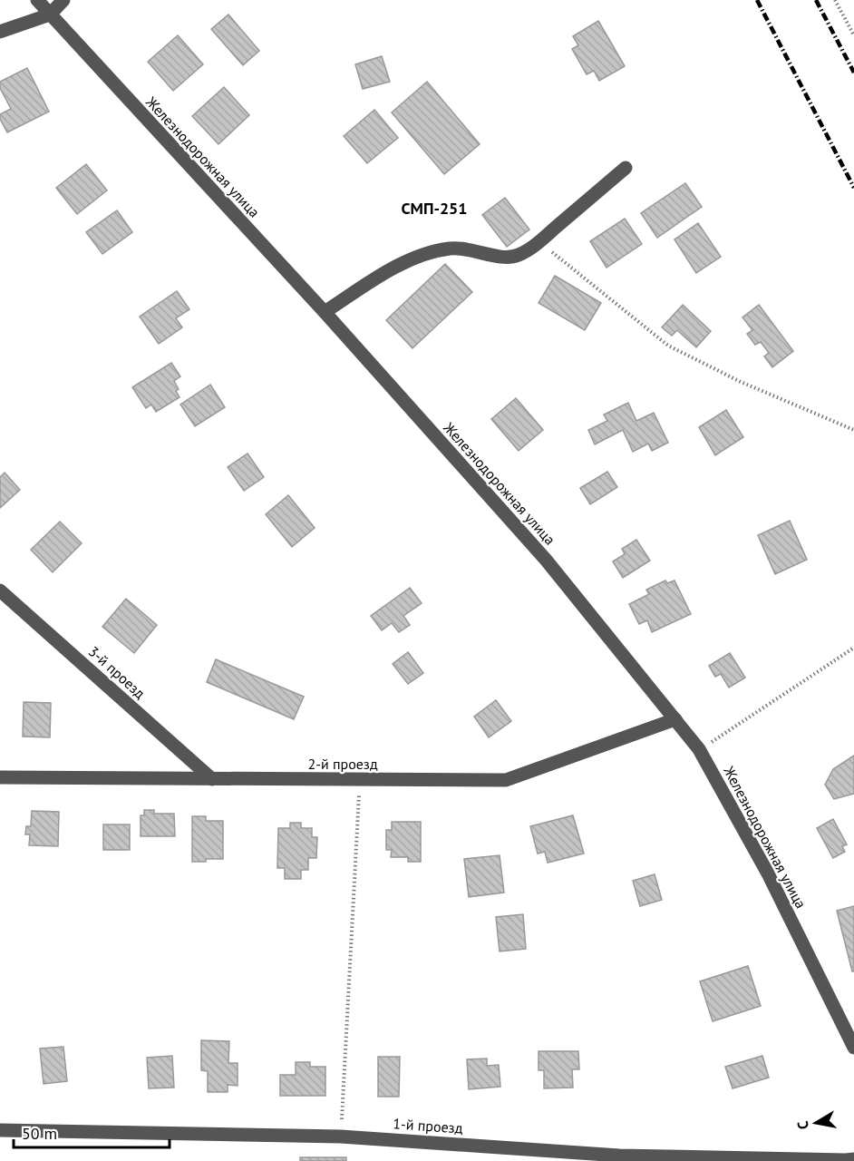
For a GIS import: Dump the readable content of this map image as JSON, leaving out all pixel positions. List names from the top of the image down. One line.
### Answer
{"streets":{"street":["Железнодорожная улица","3-й проезд","2-й проезд","1-й проезд"]},"crossings":[["Железнодорожная улица","2-й проезд"],["3-й проезд","2-й проезд"]],"districts":["СМП-251"],"scale_bar":"50 m","north":"left"}
